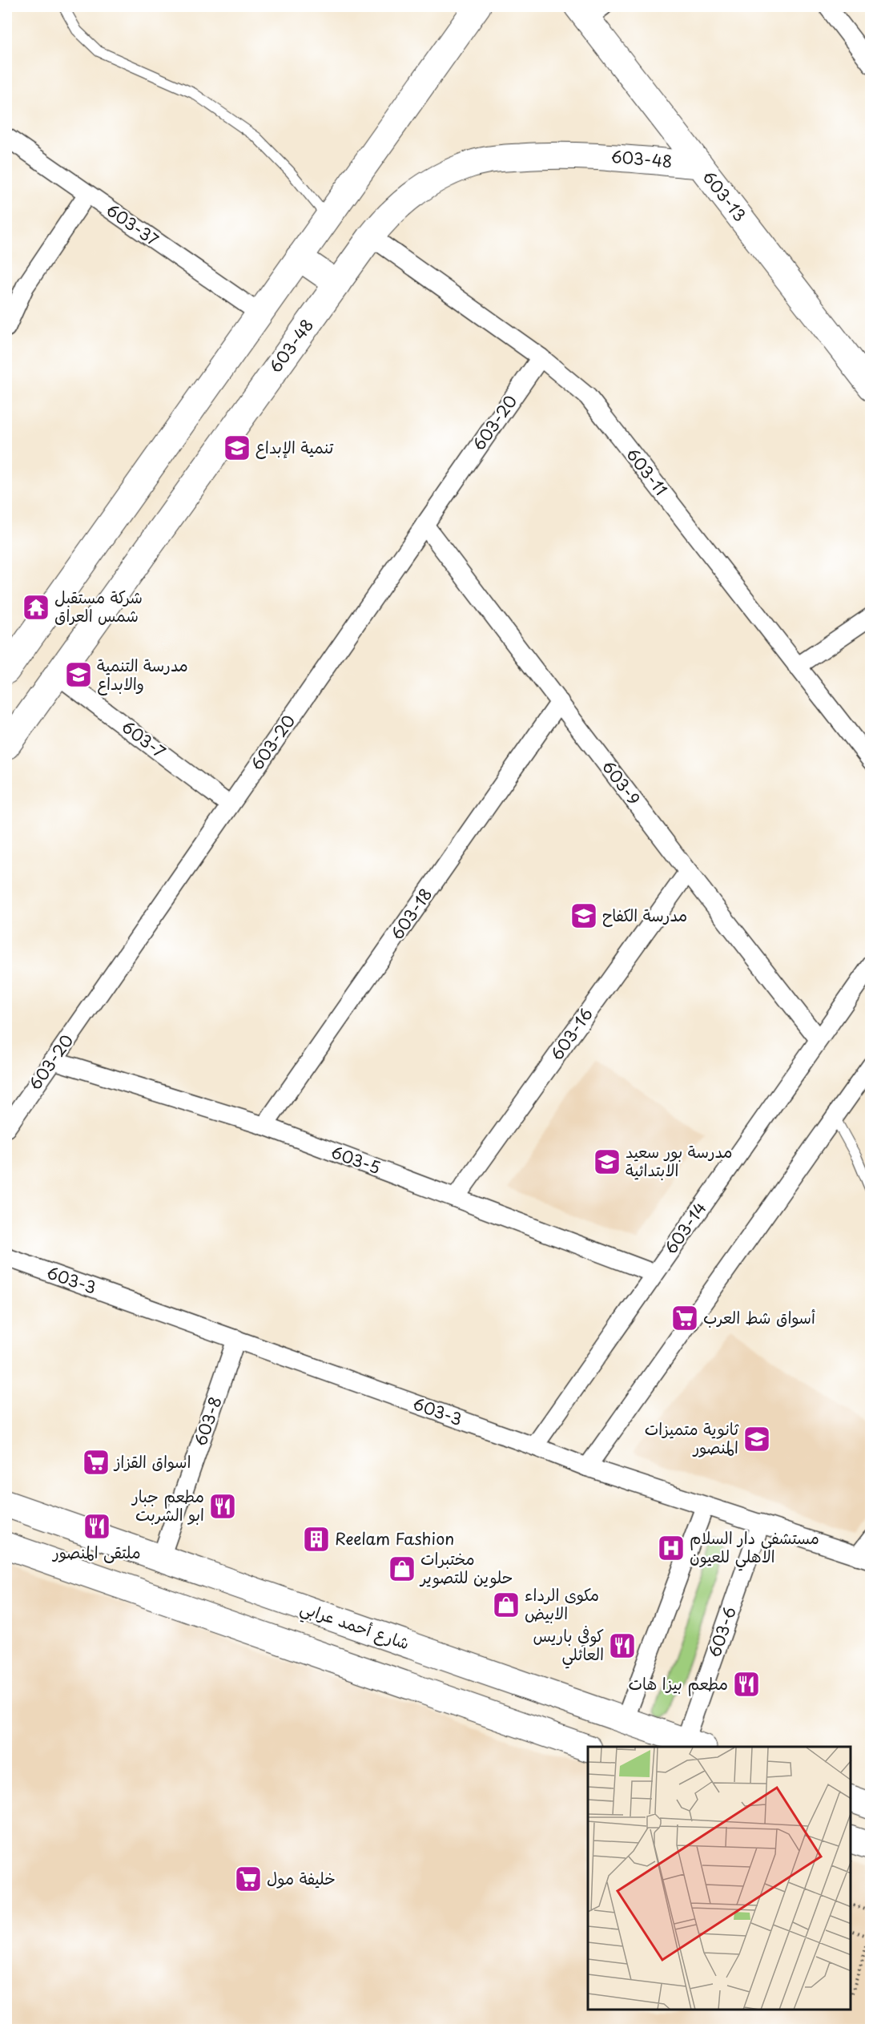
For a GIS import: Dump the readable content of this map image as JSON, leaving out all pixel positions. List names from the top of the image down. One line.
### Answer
{"streets":{"street":["603-48","603-13","603-37","603-20","603-11","603-7","603-9","603-18","603-16","603-5","603-14","603-3","603-8","شارع أحمد عرابي","603-6"]},"crossings":[["603-48","603-13"],["603-48","603-11"],["603-48","603-7"],["603-20","603-11"],["603-20","603-7"],["603-20","603-9"],["603-20","603-5"],["603-9","603-18"],["603-9","603-16"],["603-9","603-14"],["603-18","603-5"],["603-16","603-5"],["603-5","603-14"],["603-14","603-3"],["603-3","603-8"],["603-3","603-6"],["603-8","شارع أحمد عرابي"],["شارع أحمد عرابي","603-6"]],"places":{"school or university":["تنمية الإبداع","مدرسة التنمية والابداع","مدرسة الكفاح","مدرسة بور سعيد الابتدائية","ثانوية متميزات المنصور"],"temple":["شركة مستقبل شمس العراق"],"supermarket":["أسواق شط العرب","اسواق القزاز","خليفة مول"],"restaurant":["مطعم جبار ابو الشربت","ملتقى المنصور","كوفي باريس العائلي","مطعم بيزا هات"],"building":["Reelam Fashion"],"hospital":["مستشفى دار السلام الاهلي للعيون"],"shop":["مختبرات حلوين للتصوير","مكوى الرداء الابيض"]}}
